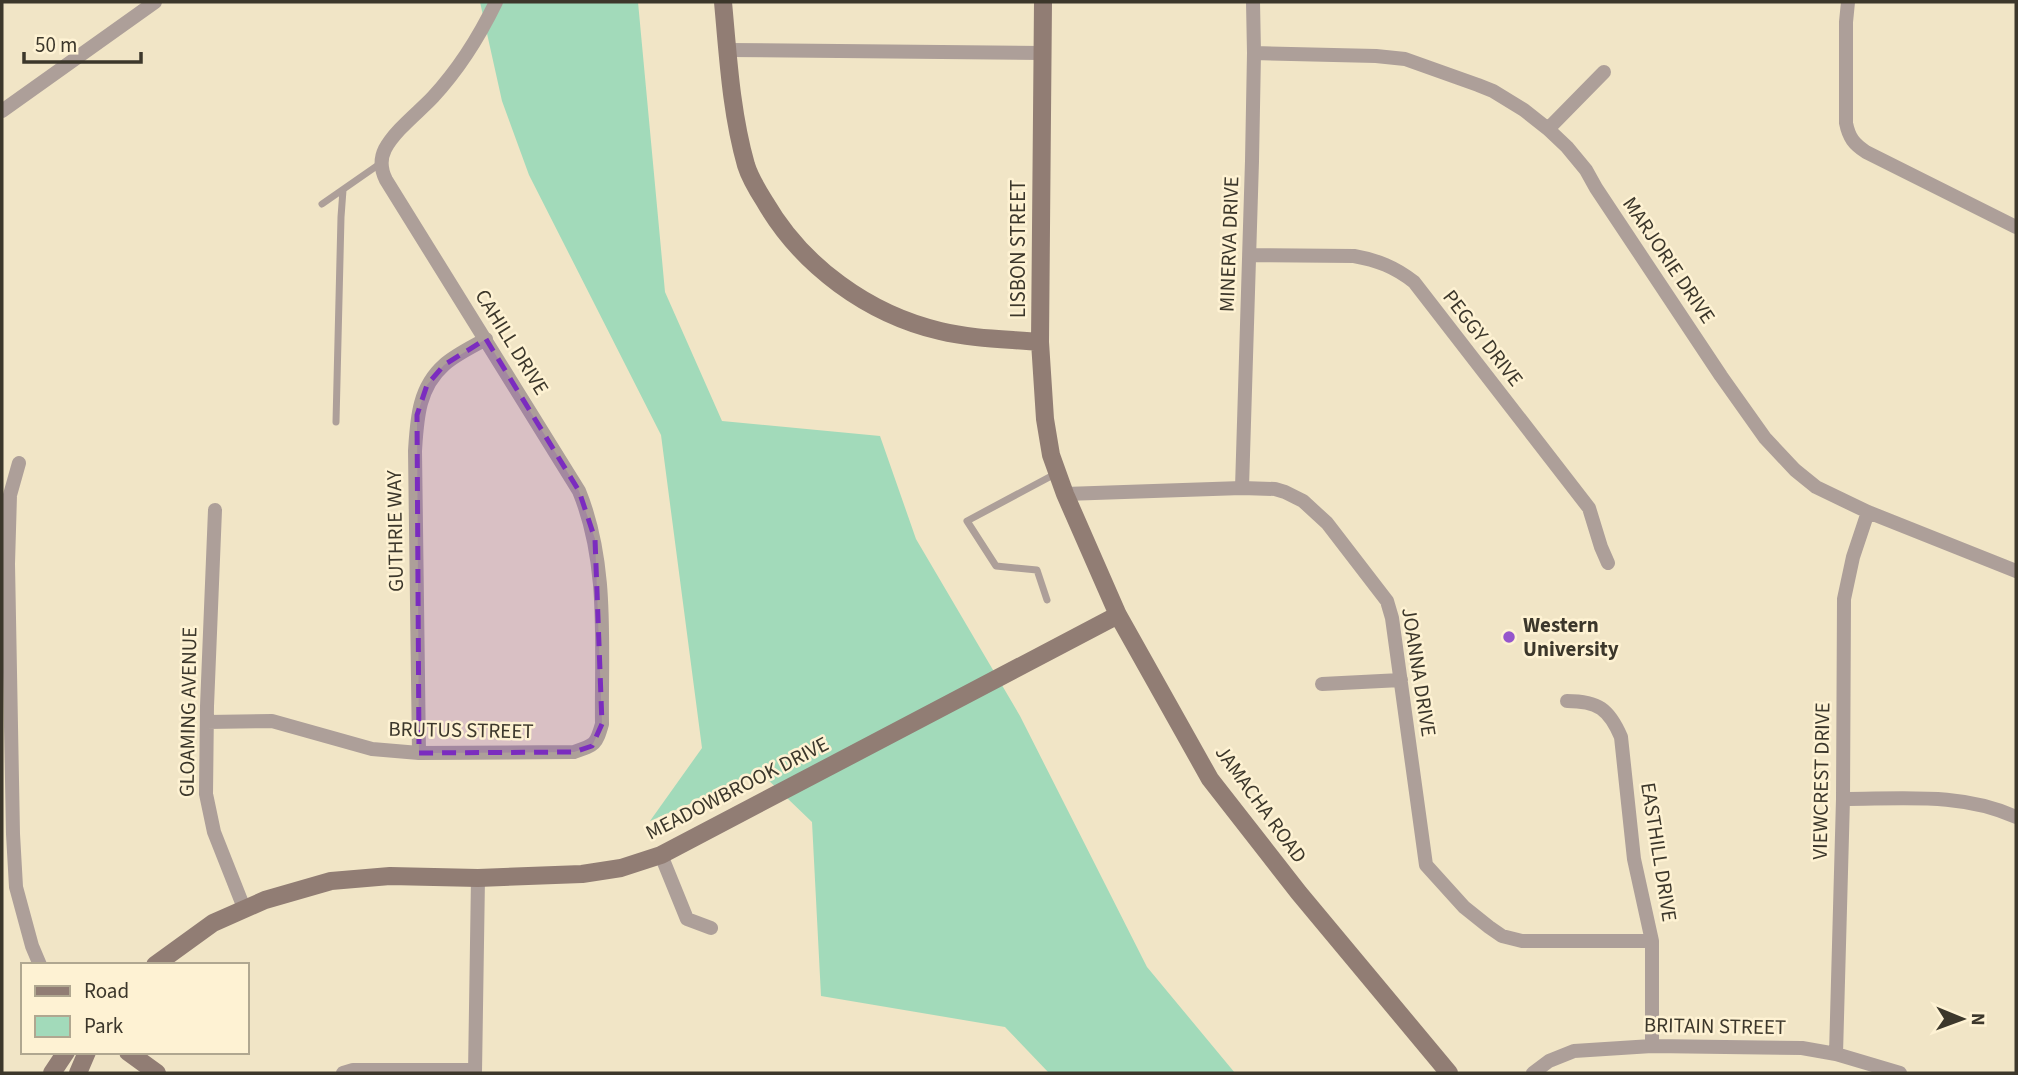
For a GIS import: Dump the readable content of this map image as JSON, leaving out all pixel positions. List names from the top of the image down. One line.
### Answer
{"streets":{"main road":["LISBON STREET","MEADOWBROOK DRIVE","JAMACHA ROAD"],"street":["MINERVA DRIVE","MARJORIE DRIVE","PEGGY DRIVE","CAHILL DRIVE","GUTHRIE WAY","JOANNA DRIVE","GLOAMING AVENUE","BRUTUS STREET","VIEWCREST DRIVE","EASTHILL DRIVE","BRITAIN STREET"]},"crossings":[["MINERVA DRIVE","MARJORIE DRIVE"],["MINERVA DRIVE","PEGGY DRIVE"],["MINERVA DRIVE","JOANNA DRIVE"],["LISBON STREET","JOANNA DRIVE"],["LISBON STREET","JAMACHA ROAD"],["MARJORIE DRIVE","VIEWCREST DRIVE"],["CAHILL DRIVE","GUTHRIE WAY"],["CAHILL DRIVE","BRUTUS STREET"],["GUTHRIE WAY","BRUTUS STREET"],["JOANNA DRIVE","JAMACHA ROAD"],["JOANNA DRIVE","EASTHILL DRIVE"],["GLOAMING AVENUE","BRUTUS STREET"],["GLOAMING AVENUE","MEADOWBROOK DRIVE"],["VIEWCREST DRIVE","BRITAIN STREET"],["MEADOWBROOK DRIVE","JAMACHA ROAD"],["EASTHILL DRIVE","BRITAIN STREET"]],"places":["Western University"],"legend":["Road","Park"],"scale_bar":"50 m","north":"right"}
